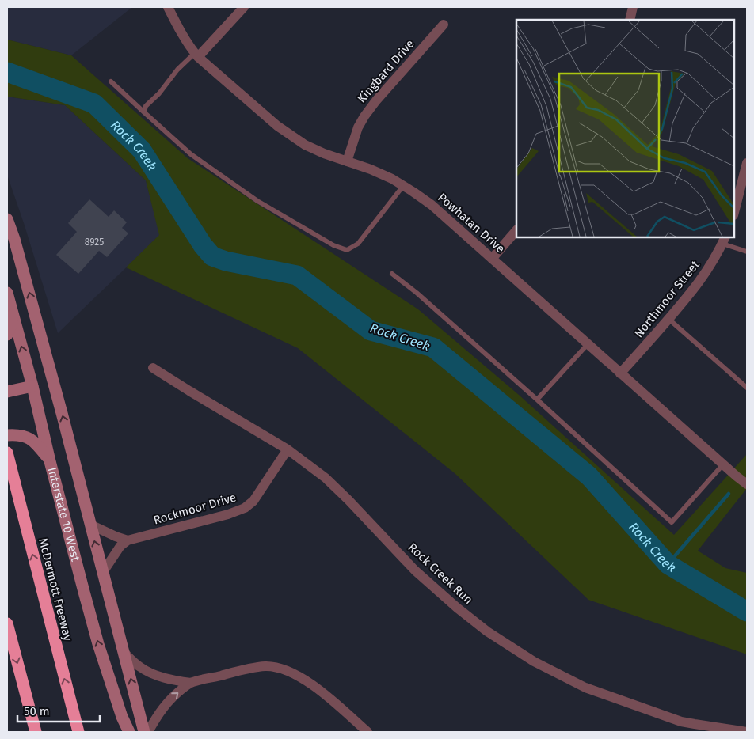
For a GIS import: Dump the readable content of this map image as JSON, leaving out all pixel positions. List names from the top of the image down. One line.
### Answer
{"streets":{"highway":["McDermott Freeway"],"main road":["Interstate 10 West"],"street":["Kingbard Drive","Powhatan Drive","Northmoor Street","Rockmoor Drive","Rock Creek Run"]},"crossings":[["Kingbard Drive","Powhatan Drive"],["Powhatan Drive","Northmoor Street"],["Rockmoor Drive","Rock Creek Run"]],"water":["Rock Creek"],"house_numbers":["8925"],"scale_bar":"50 m"}
